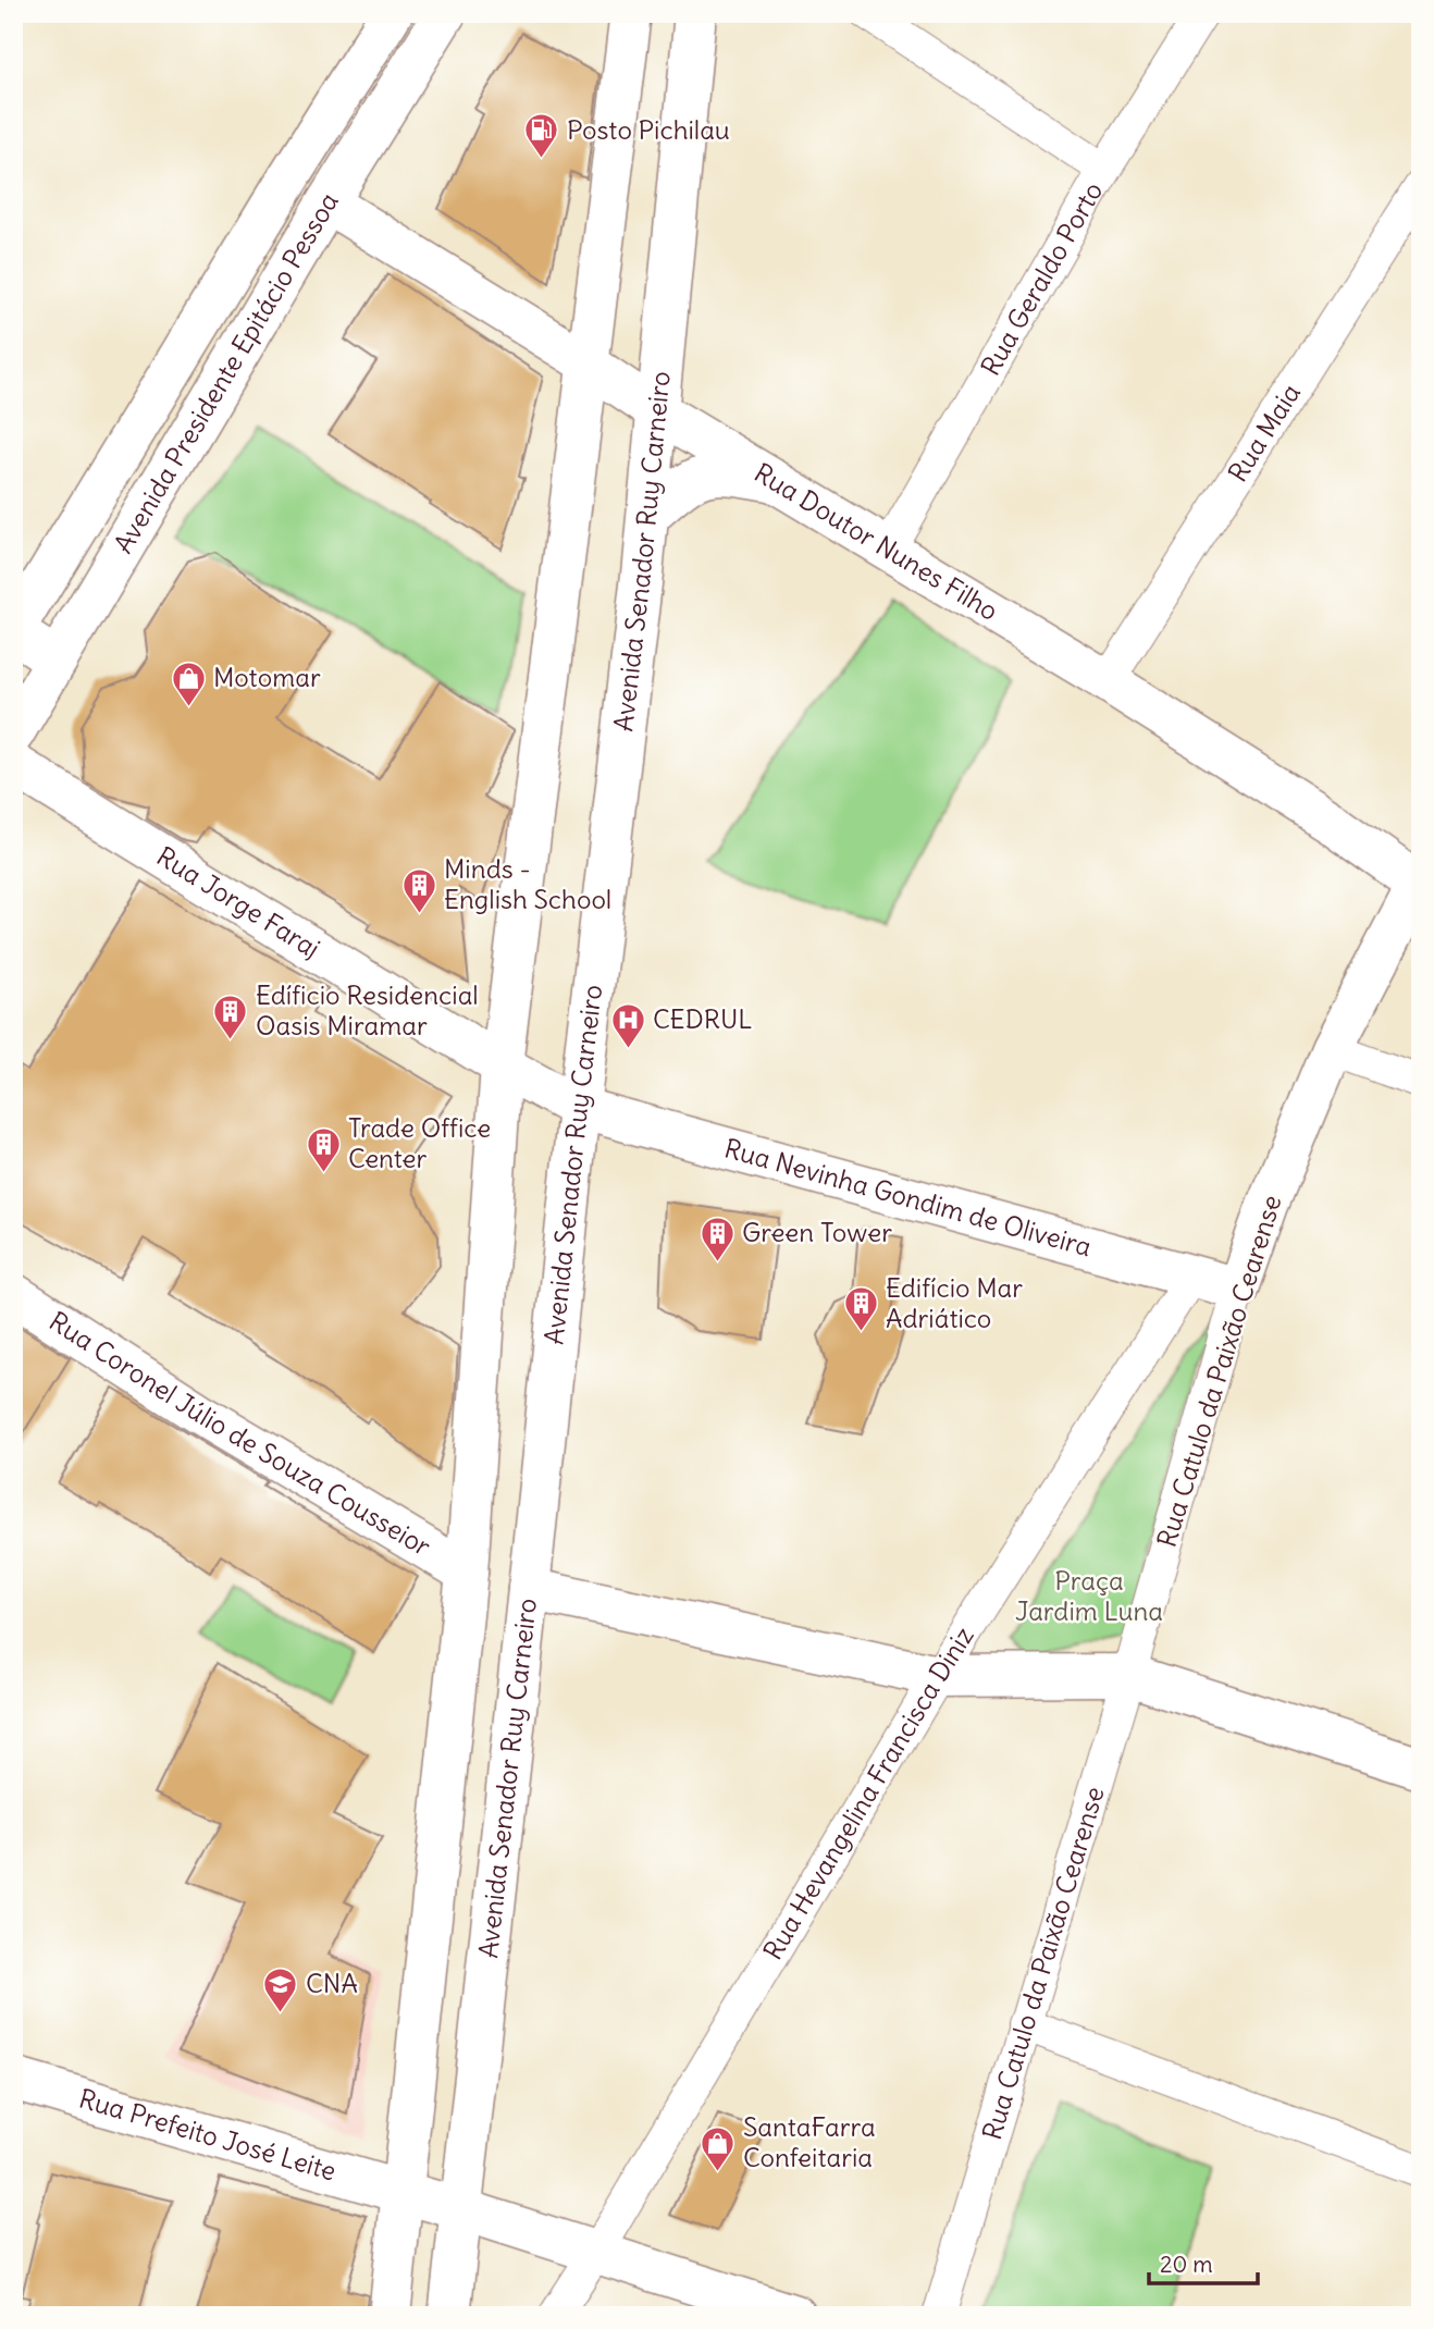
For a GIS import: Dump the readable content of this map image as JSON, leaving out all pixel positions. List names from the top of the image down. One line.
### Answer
{"streets":{"main road":["Avenida Presidente Epitácio Pessoa","Rua Doutor Nunes Filho","Avenida Senador Ruy Carneiro","Rua Jorge Faraj","Rua Nevinha Gondim de Oliveira","Rua Catulo da Paixão Cearense","Rua Coronel Júlio de Souza Cousseior","Rua Prefeito José Leite"],"street":["Rua Geraldo Porto","Rua Maia","Rua Hevangelina Francisca Diniz"]},"crossings":[["Rua Geraldo Porto","Rua Doutor Nunes Filho"],["Avenida Presidente Epitácio Pessoa","Rua Doutor Nunes Filho"],["Rua Maia","Rua Doutor Nunes Filho"],["Rua Doutor Nunes Filho","Avenida Senador Ruy Carneiro"],["Rua Doutor Nunes Filho","Rua Catulo da Paixão Cearense"],["Avenida Senador Ruy Carneiro","Rua Jorge Faraj"],["Avenida Senador Ruy Carneiro","Rua Nevinha Gondim de Oliveira"],["Avenida Senador Ruy Carneiro","Rua Prefeito José Leite"],["Rua Jorge Faraj","Rua Nevinha Gondim de Oliveira"],["Rua Nevinha Gondim de Oliveira","Rua Catulo da Paixão Cearense"],["Rua Nevinha Gondim de Oliveira","Rua Hevangelina Francisca Diniz"],["Rua Hevangelina Francisca Diniz","Rua Prefeito José Leite"]],"parks":["Praça Jardim Luna"],"places":{"fuel station":["Posto Pichilau"],"shop":["Motomar","SantaFarra Confeitaria"],"building":["Minds - English School","Edíficio Residencial Oasis Miramar","Trade Office Center","Green Tower","Edifício Mar Adriático"],"hospital":["CEDRUL"],"school or university":["CNA"]},"scale_bar":"20 m"}
